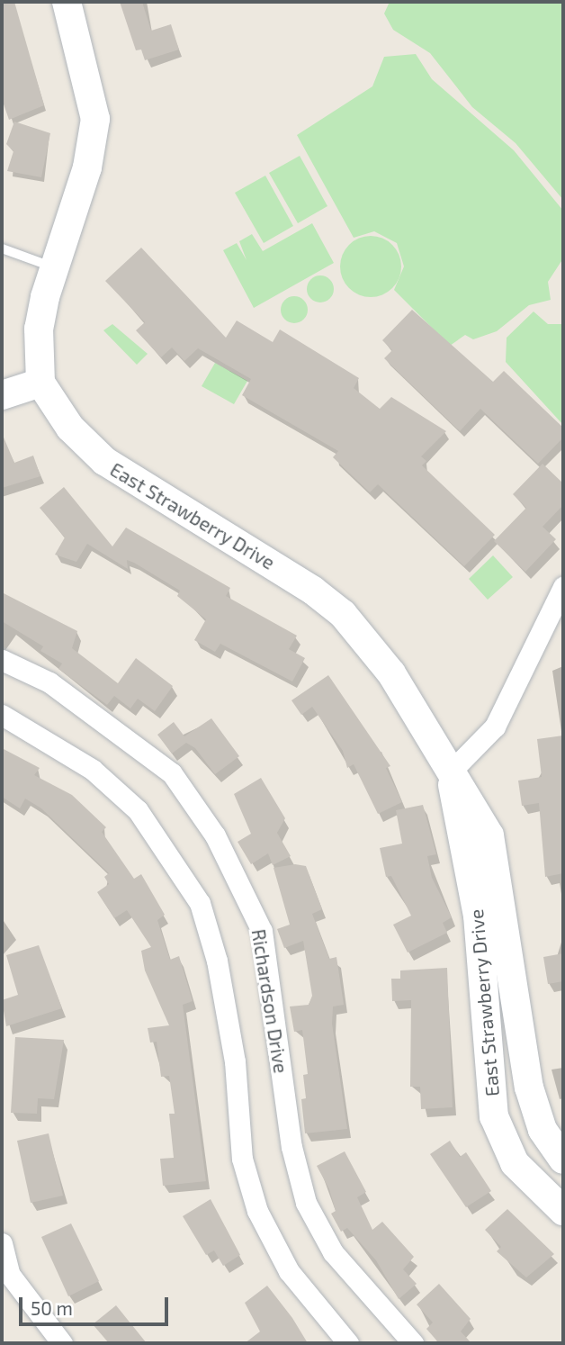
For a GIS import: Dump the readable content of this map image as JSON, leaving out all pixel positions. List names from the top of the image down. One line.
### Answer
{"streets":{"street":["East Strawberry Drive","Richardson Drive"]},"scale_bar":"50 m"}
